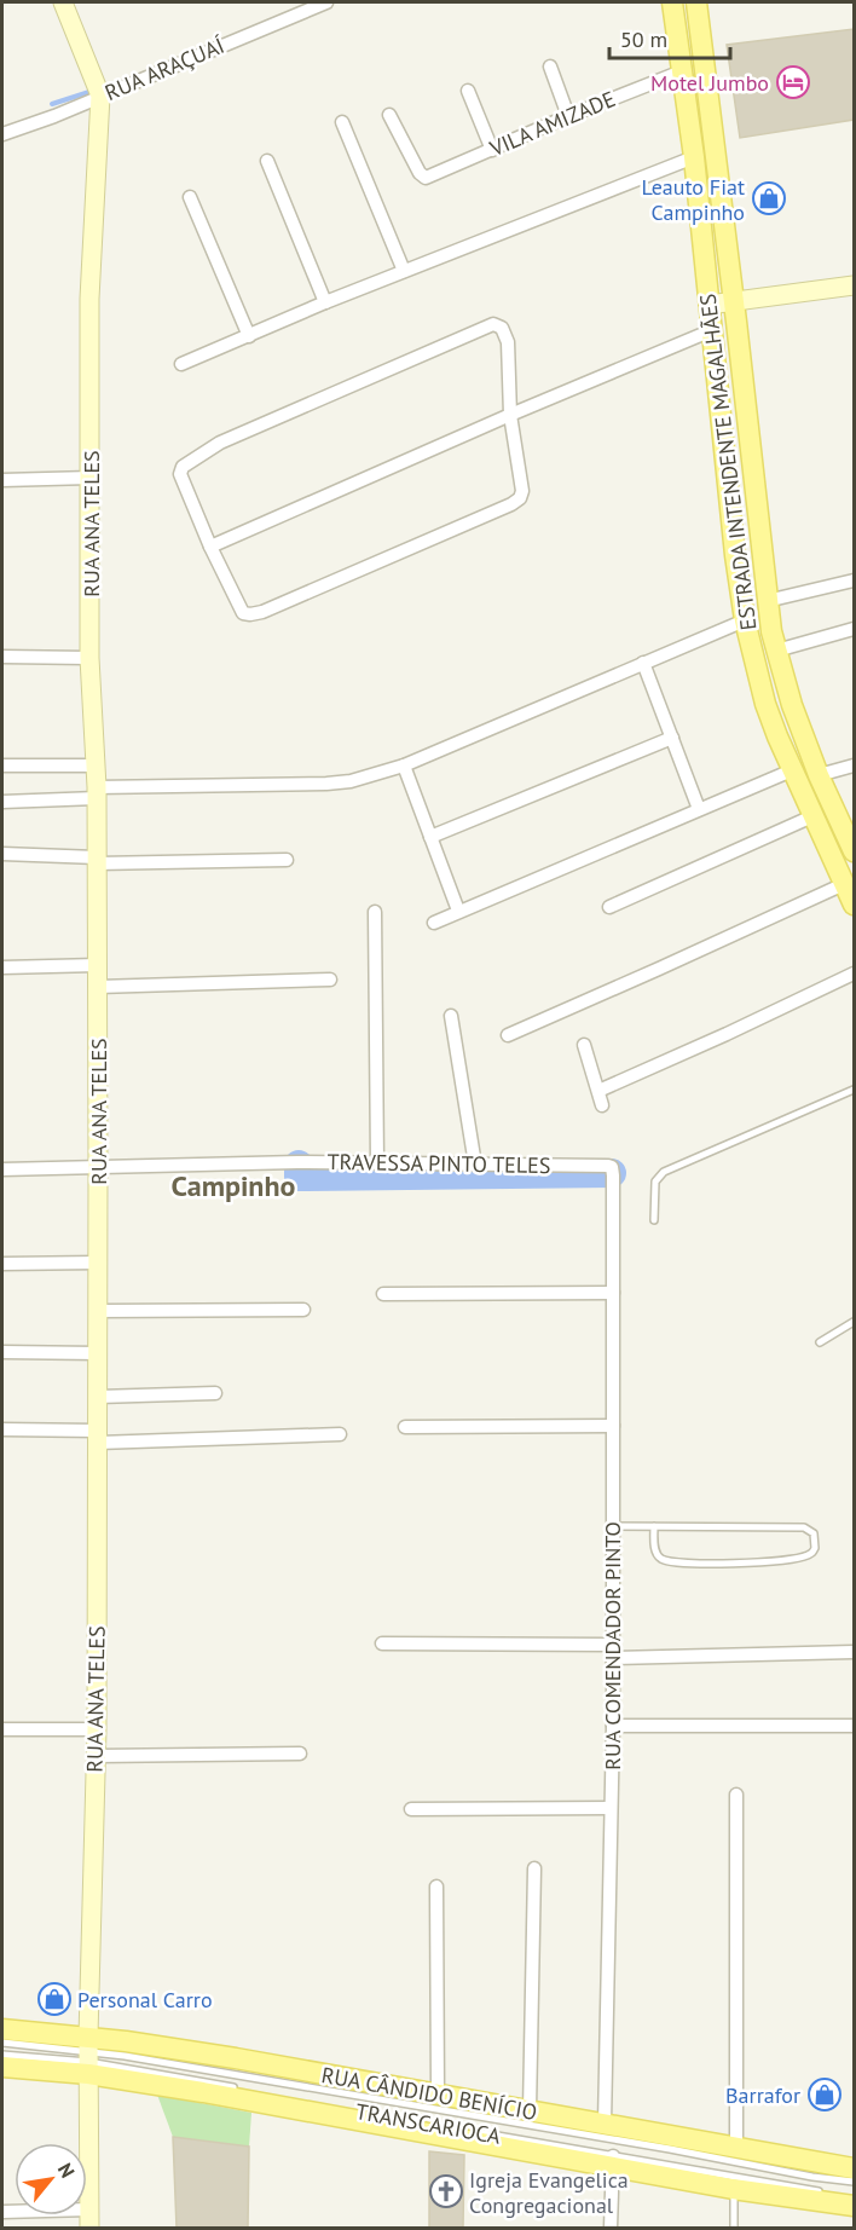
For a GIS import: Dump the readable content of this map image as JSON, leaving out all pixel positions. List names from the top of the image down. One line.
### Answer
{"streets":{"main road":["ESTRADA INTENDENTE MAGALHÃES","RUA CÂNDIDO BENÍCIO"],"street":["RUA ARAÇUAÍ","VILA AMIZADE","RUA ANA TELES","TRAVESSA PINTO TELES","RUA COMENDADOR PINTO"],"lane":["TRANSCARIOCA"]},"crossings":[["RUA ARAÇUAÍ","RUA ANA TELES"],["VILA AMIZADE","ESTRADA INTENDENTE MAGALHÃES"],["RUA ANA TELES","TRAVESSA PINTO TELES"],["RUA ANA TELES","RUA CÂNDIDO BENÍCIO"],["RUA ANA TELES","TRANSCARIOCA"],["TRAVESSA PINTO TELES","RUA COMENDADOR PINTO"],["RUA COMENDADOR PINTO","RUA CÂNDIDO BENÍCIO"],["RUA CÂNDIDO BENÍCIO","TRANSCARIOCA"]],"districts":["Campinho"],"places":{"hotel":["Motel Jumbo"],"shop":["Leauto Fiat Campinho","Personal Carro","Barrafor"],"church":["Igreja Evangelica Congregacional"]},"scale_bar":"50 m","north":"top right"}
